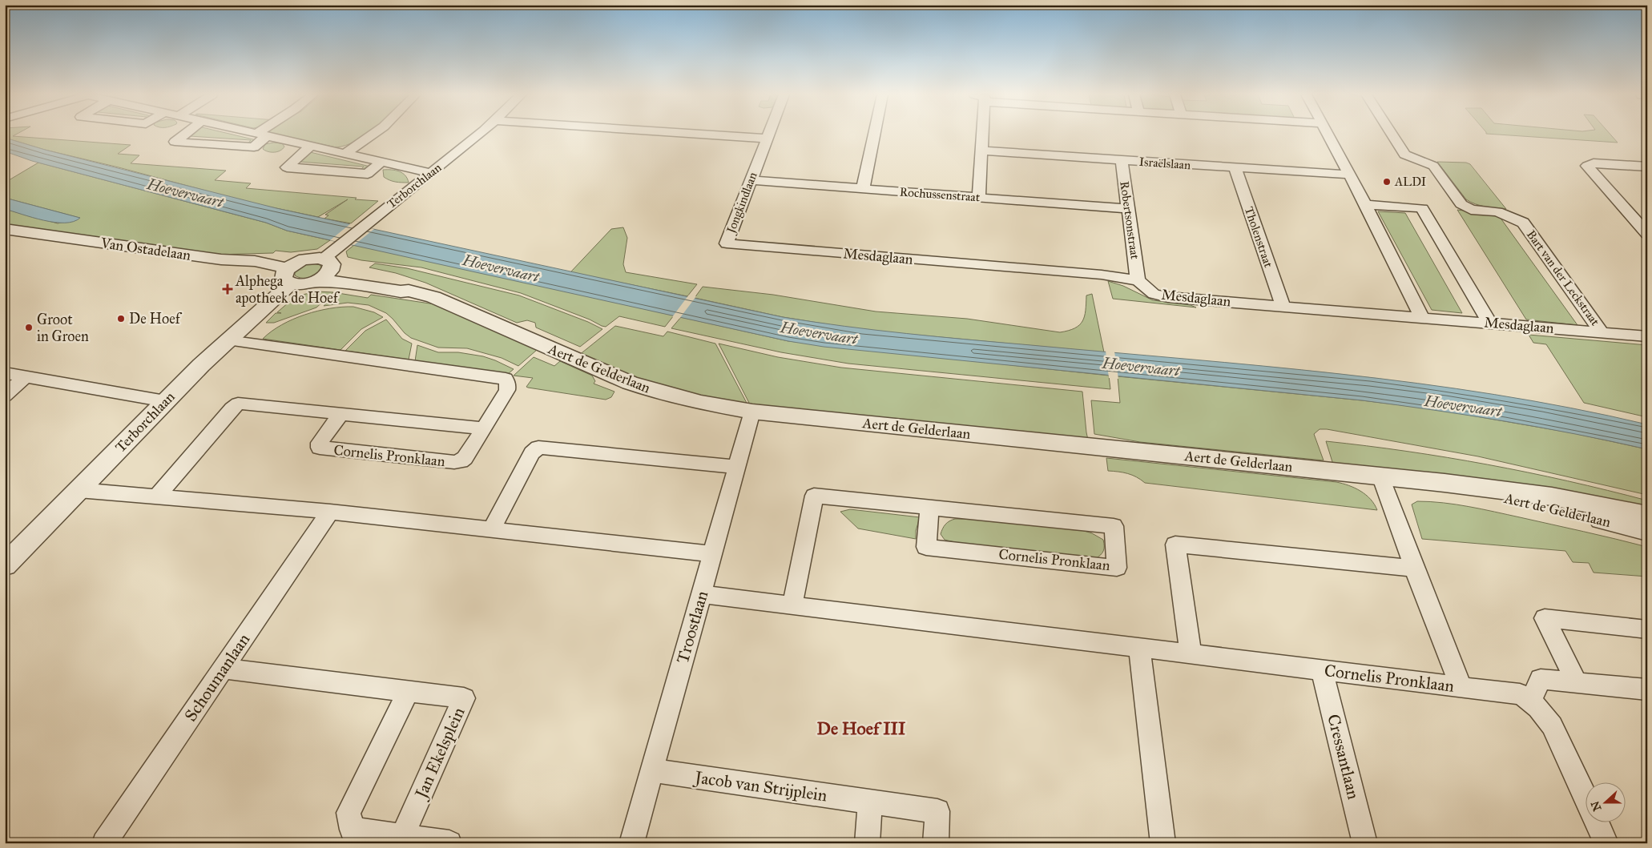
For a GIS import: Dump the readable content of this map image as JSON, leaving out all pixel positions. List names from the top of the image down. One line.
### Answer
{"streets":{"street":["Israëlslaan","Terborchlaan","Rochussenstraat","Jongkindlaan","Robertsonstraat","Tholenstraat","Van Ostadelaan","Mesdaglaan","Bart van der Leckstraat","Aert de Gelderlaan","Cornelis Pronklaan","Troostlaan","Schoumanlaan","Jan Ekelsplein","Cressantlaan","Jacob van Strijplein"]},"crossings":[["Israëlslaan","Robertsonstraat"],["Israëlslaan","Tholenstraat"],["Terborchlaan","Van Ostadelaan"],["Terborchlaan","Aert de Gelderlaan"],["Rochussenstraat","Jongkindlaan"],["Rochussenstraat","Robertsonstraat"],["Jongkindlaan","Mesdaglaan"],["Robertsonstraat","Mesdaglaan"],["Tholenstraat","Mesdaglaan"],["Van Ostadelaan","Aert de Gelderlaan"],["Mesdaglaan","Bart van der Leckstraat"],["Aert de Gelderlaan","Cornelis Pronklaan"],["Aert de Gelderlaan","Troostlaan"],["Cornelis Pronklaan","Troostlaan"],["Cornelis Pronklaan","Cressantlaan"],["Troostlaan","Jacob van Strijplein"],["Schoumanlaan","Jan Ekelsplein"]],"districts":["De Hoef III"],"water":["Hoevervaart"],"places":{"other":["ALDI","De Hoef","Groot in Groen"],"health":["Alphega apotheek de Hoef"]},"north":"left"}
